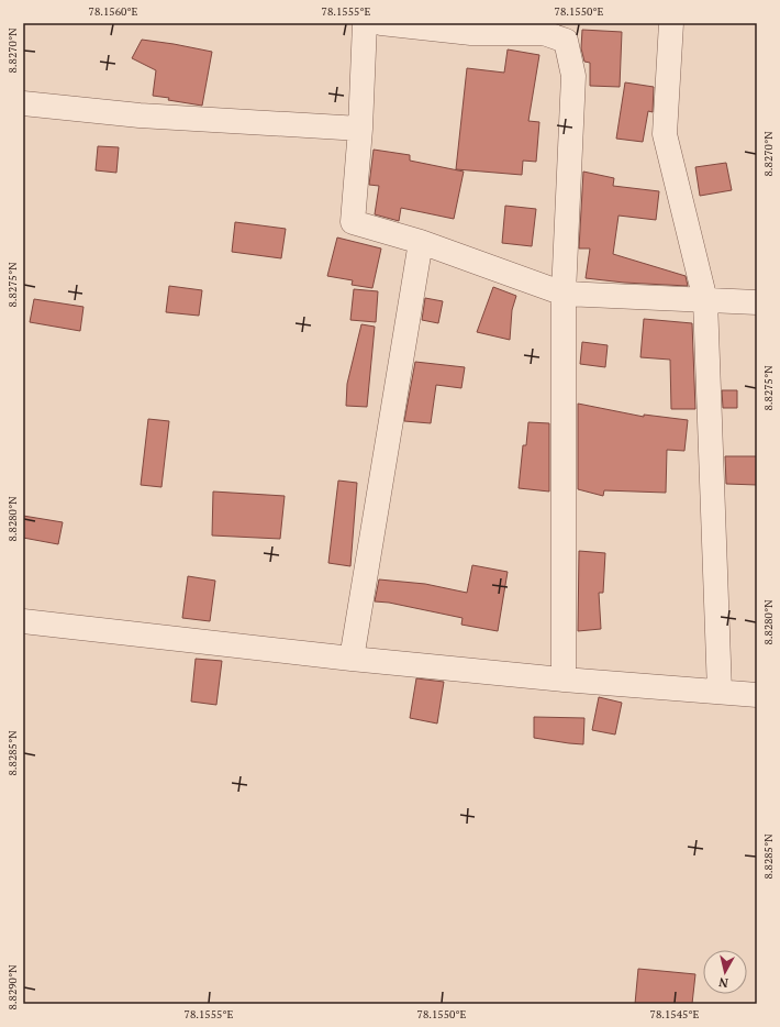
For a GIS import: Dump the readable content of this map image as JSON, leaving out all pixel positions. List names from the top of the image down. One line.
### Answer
{"north":"bottom","coordinates":["78.1560°E","78.1555°E","78.1550°E","8.8270°N","8.8275°N","8.8280°N","8.8285°N","8.8290°N","78.1545°E"]}
